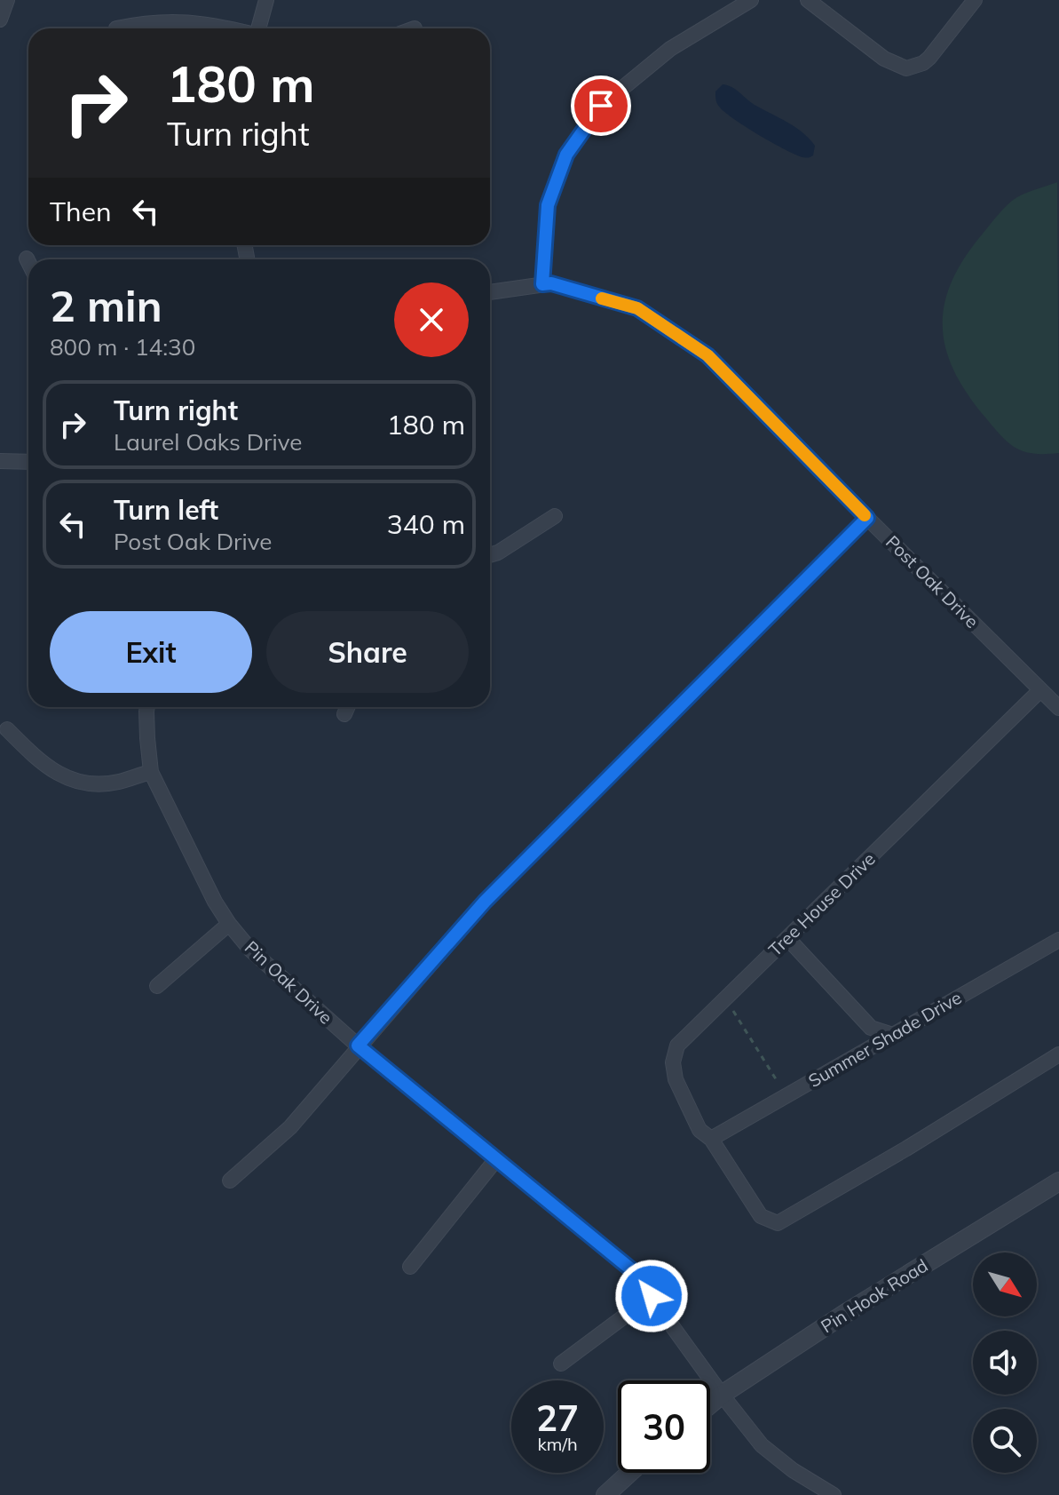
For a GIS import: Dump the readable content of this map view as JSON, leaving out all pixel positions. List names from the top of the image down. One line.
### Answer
{"streets":{"street":["Post Oak Drive","Tree House Drive","Pin Oak Drive","Summer Shade Drive","Pin Hook Road"]},"crossings":[["Post Oak Drive","Tree House Drive"],["Tree House Drive","Summer Shade Drive"],["Pin Oak Drive","Pin Hook Road"]],"north":"bottom right","page":{"turn":["180 m","Turn right"],"then":"Then","heading":["2 min","800 m · 14:30"],"list":[{"name":"Turn right","note":"Laurel Oaks Drive","value":"180 m"},{"name":"Turn left","note":"Post Oak Drive","value":"340 m"}],"buttons":["Exit","Share"],"speed":"27 km/h","limit":"30"}}
